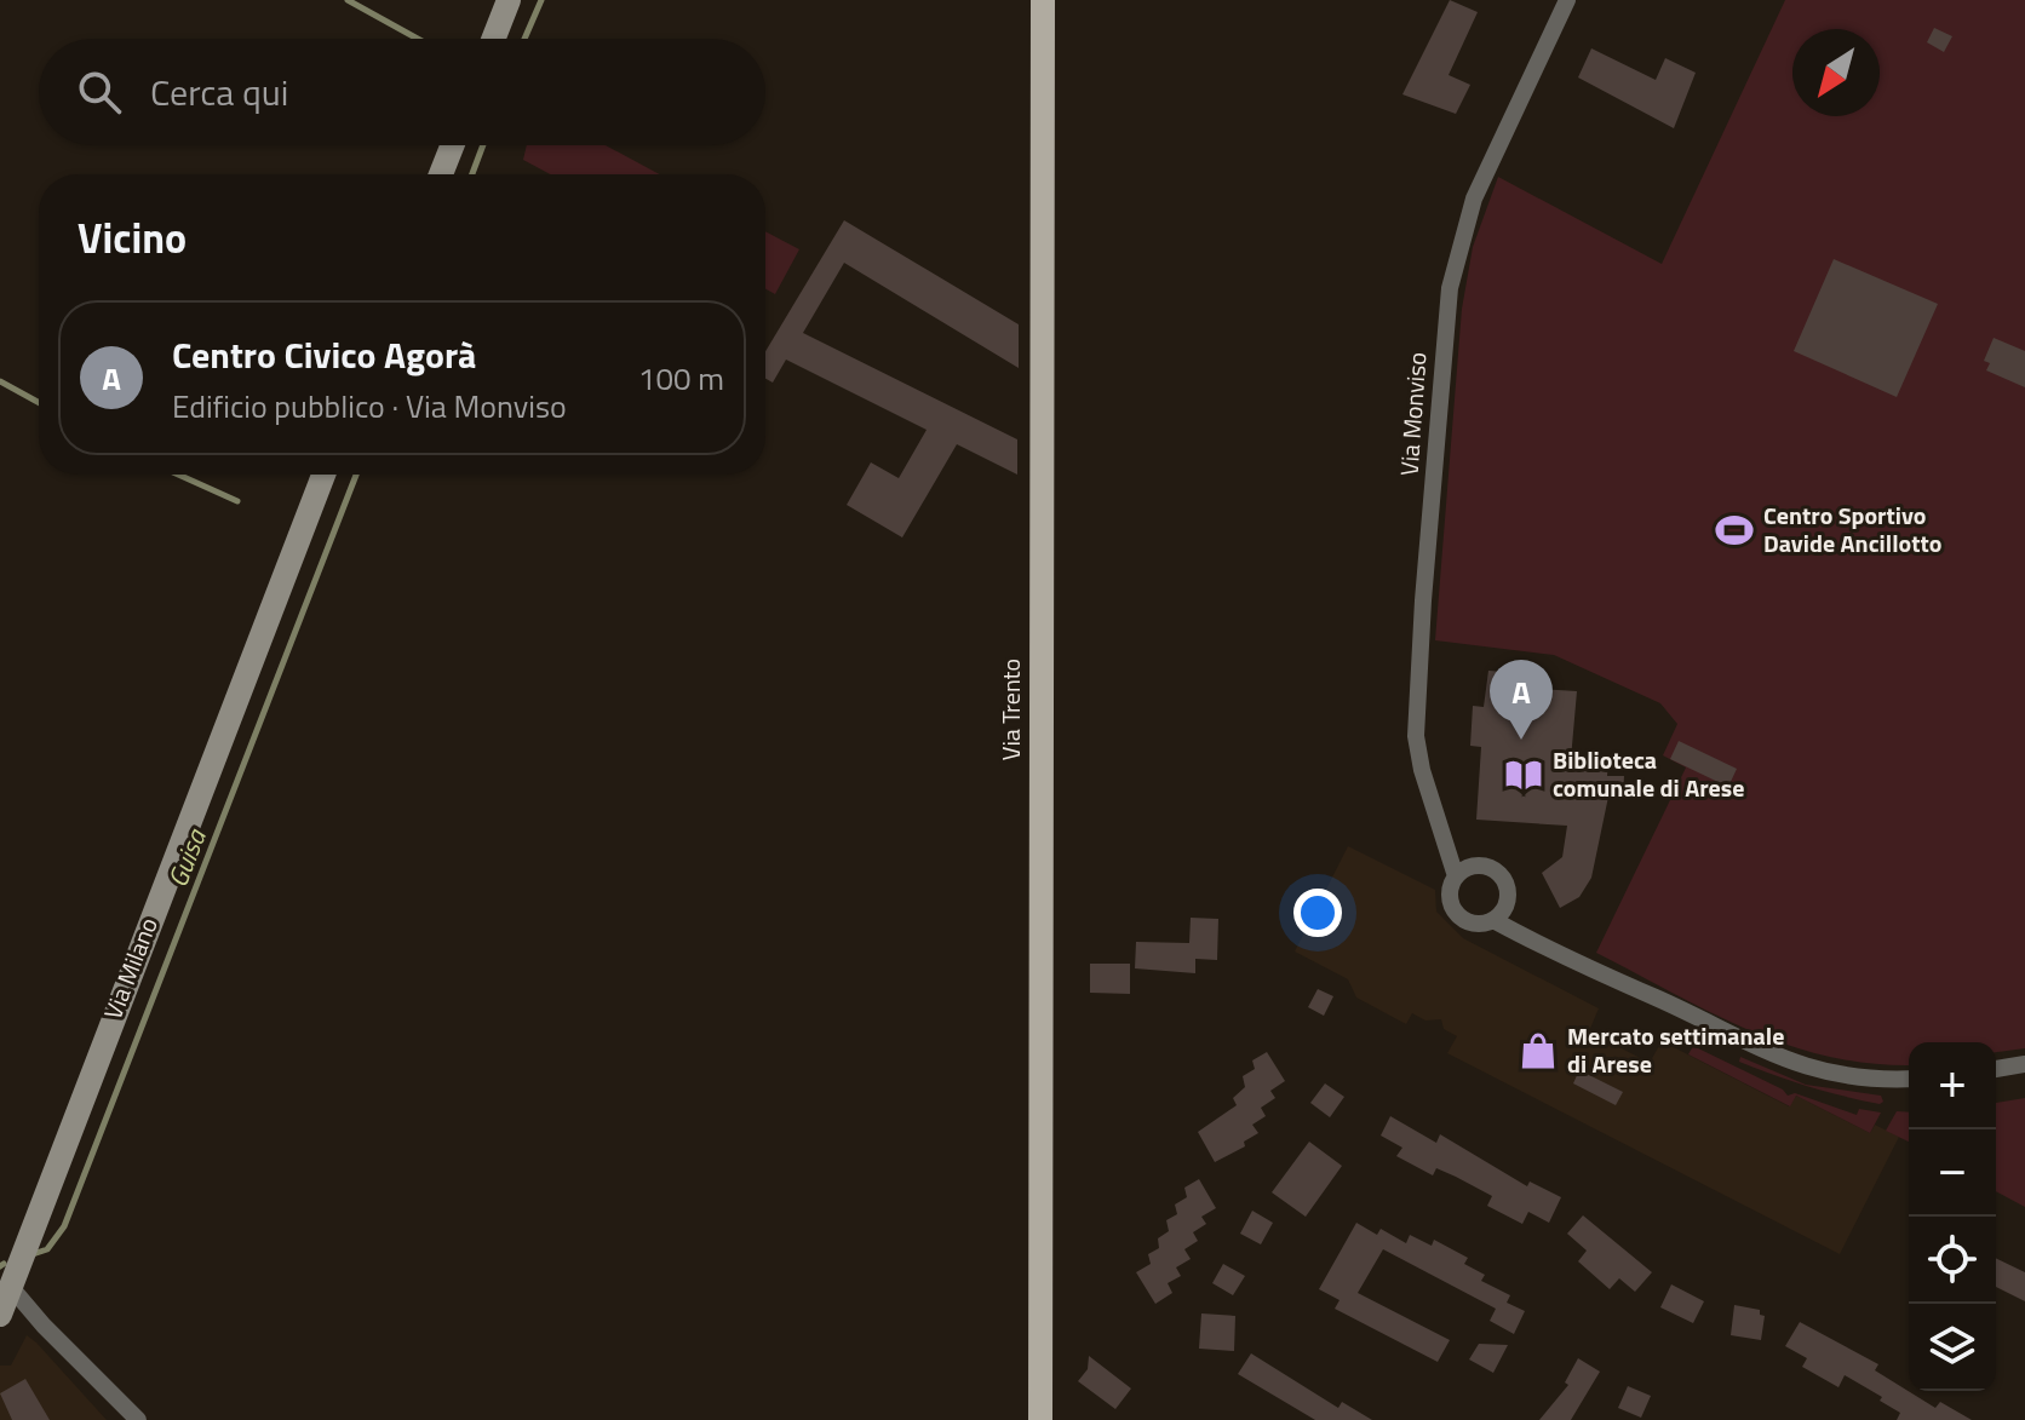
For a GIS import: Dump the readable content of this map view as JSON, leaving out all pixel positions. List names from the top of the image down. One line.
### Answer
{"streets":{"main road":["Via Trento"],"street":["Via Monviso","Via Milano"]},"water":["Guisa"],"places":{"sports":["Centro Sportivo Davide Ancillotto"],"library":["Biblioteca comunale di Arese"],"shop":["Mercato settimanale di Arese"]},"north":"bottom left","page":{"search":"Cerca qui","heading":"Vicino","list":[{"mark":"A","name":"Centro Civico Agorà","note":"Edificio pubblico · Via Monviso","value":"100 m"}],"pins":"A","map_buttons":["+","−"]}}
